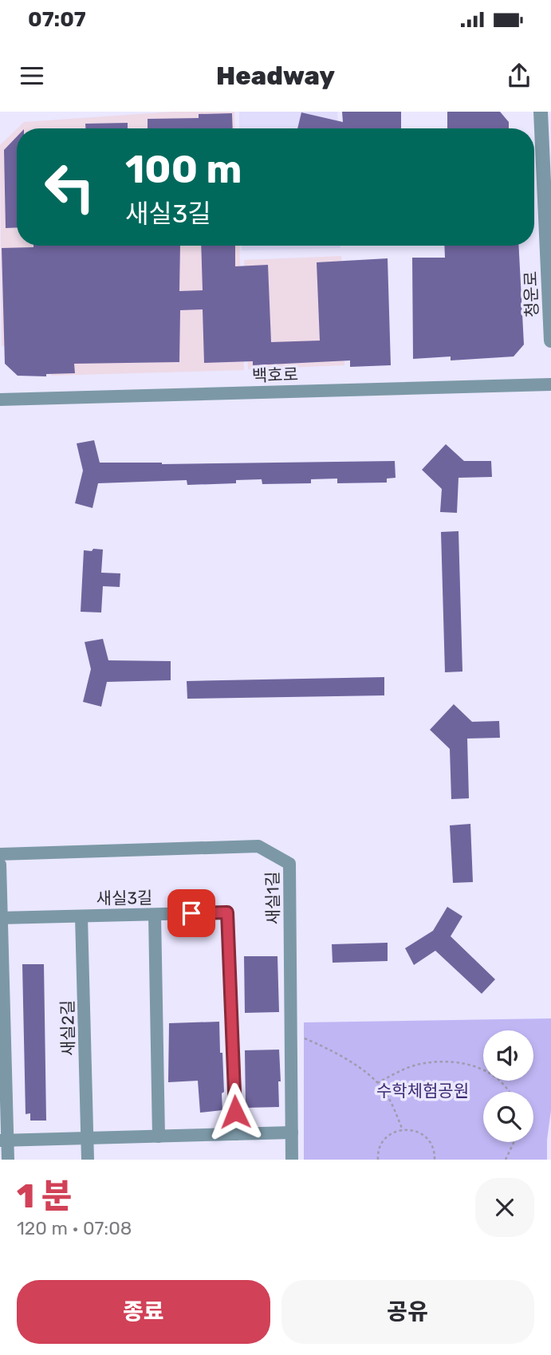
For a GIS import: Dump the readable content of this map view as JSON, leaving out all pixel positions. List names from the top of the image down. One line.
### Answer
{"streets":{"street":["청운로","백호로","새실3길","새실1길","새실2길"]},"crossings":[["새실3길","새실2길"]],"parks":["수학체험공원"],"page":{"status":"07:07","header":"Headway","turn":["100 m","새실3길"],"heading":["1 분","120 m · 07:08"],"buttons":["종료","공유"]}}
